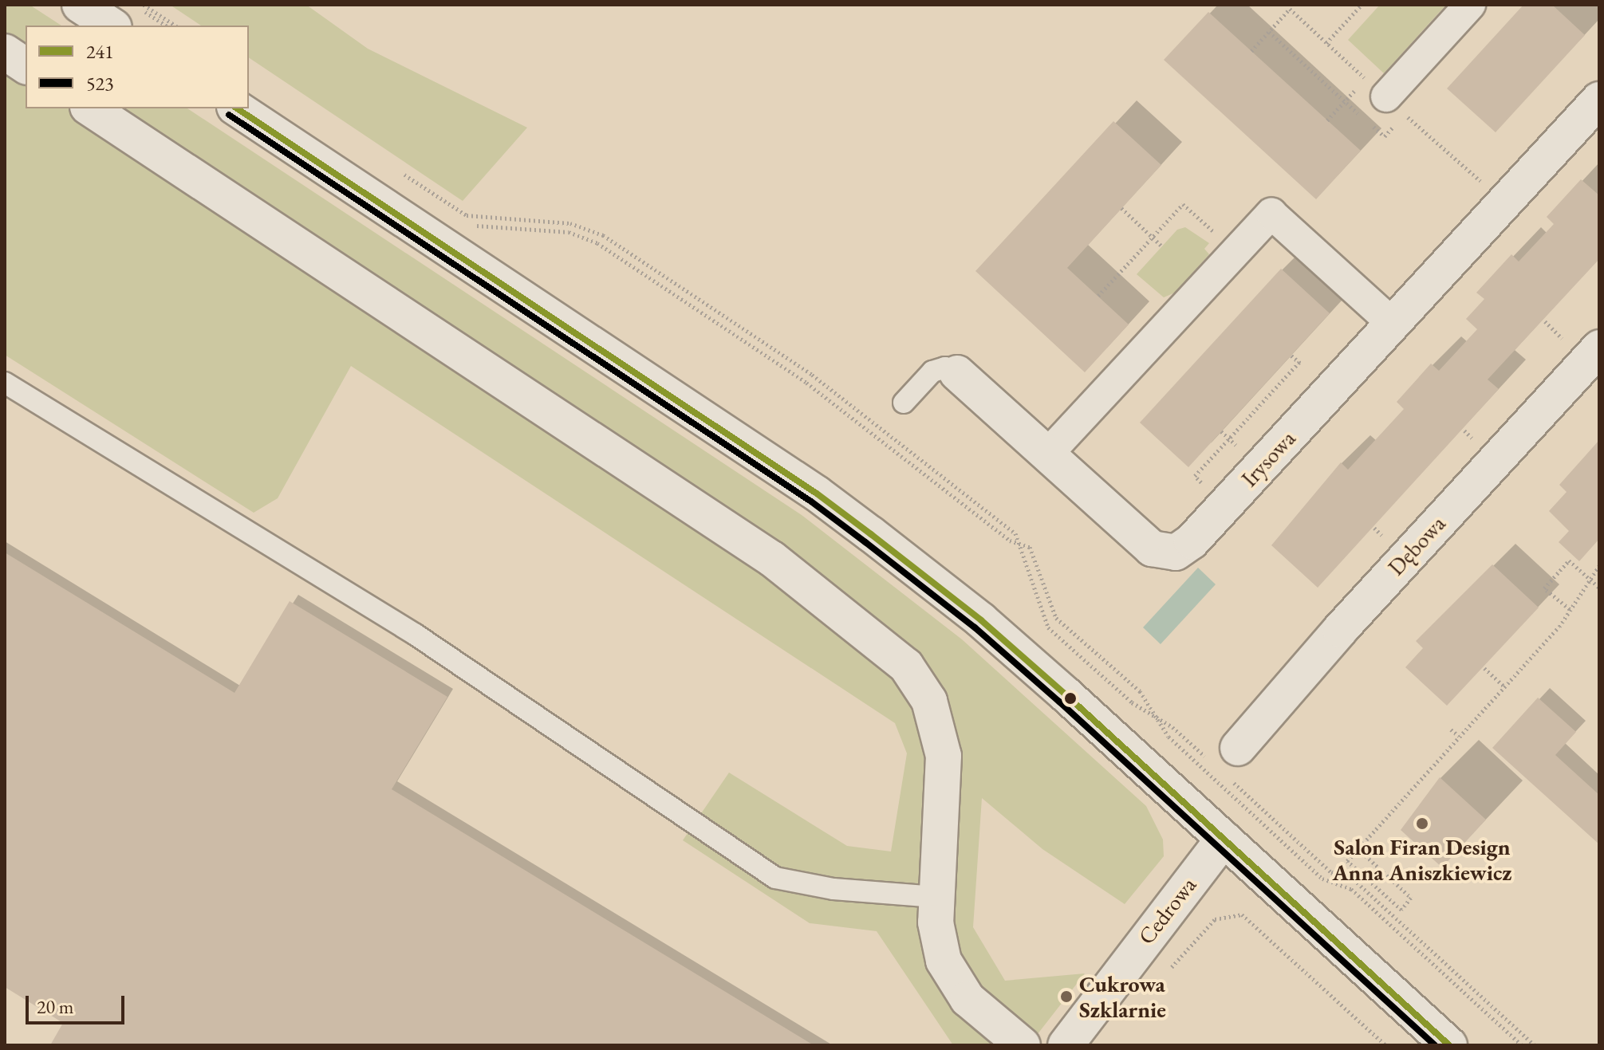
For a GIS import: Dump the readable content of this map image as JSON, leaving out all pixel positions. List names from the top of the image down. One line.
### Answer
{"streets":{"street":["Irysowa","Dębowa","Cedrowa"]},"places":["Salon Firan Design Anna Aniszkiewicz","Cukrowa Szklarnie"],"lines":["transit line 241","transit line 523"],"legend":["241","523"],"scale_bar":"20 m"}
